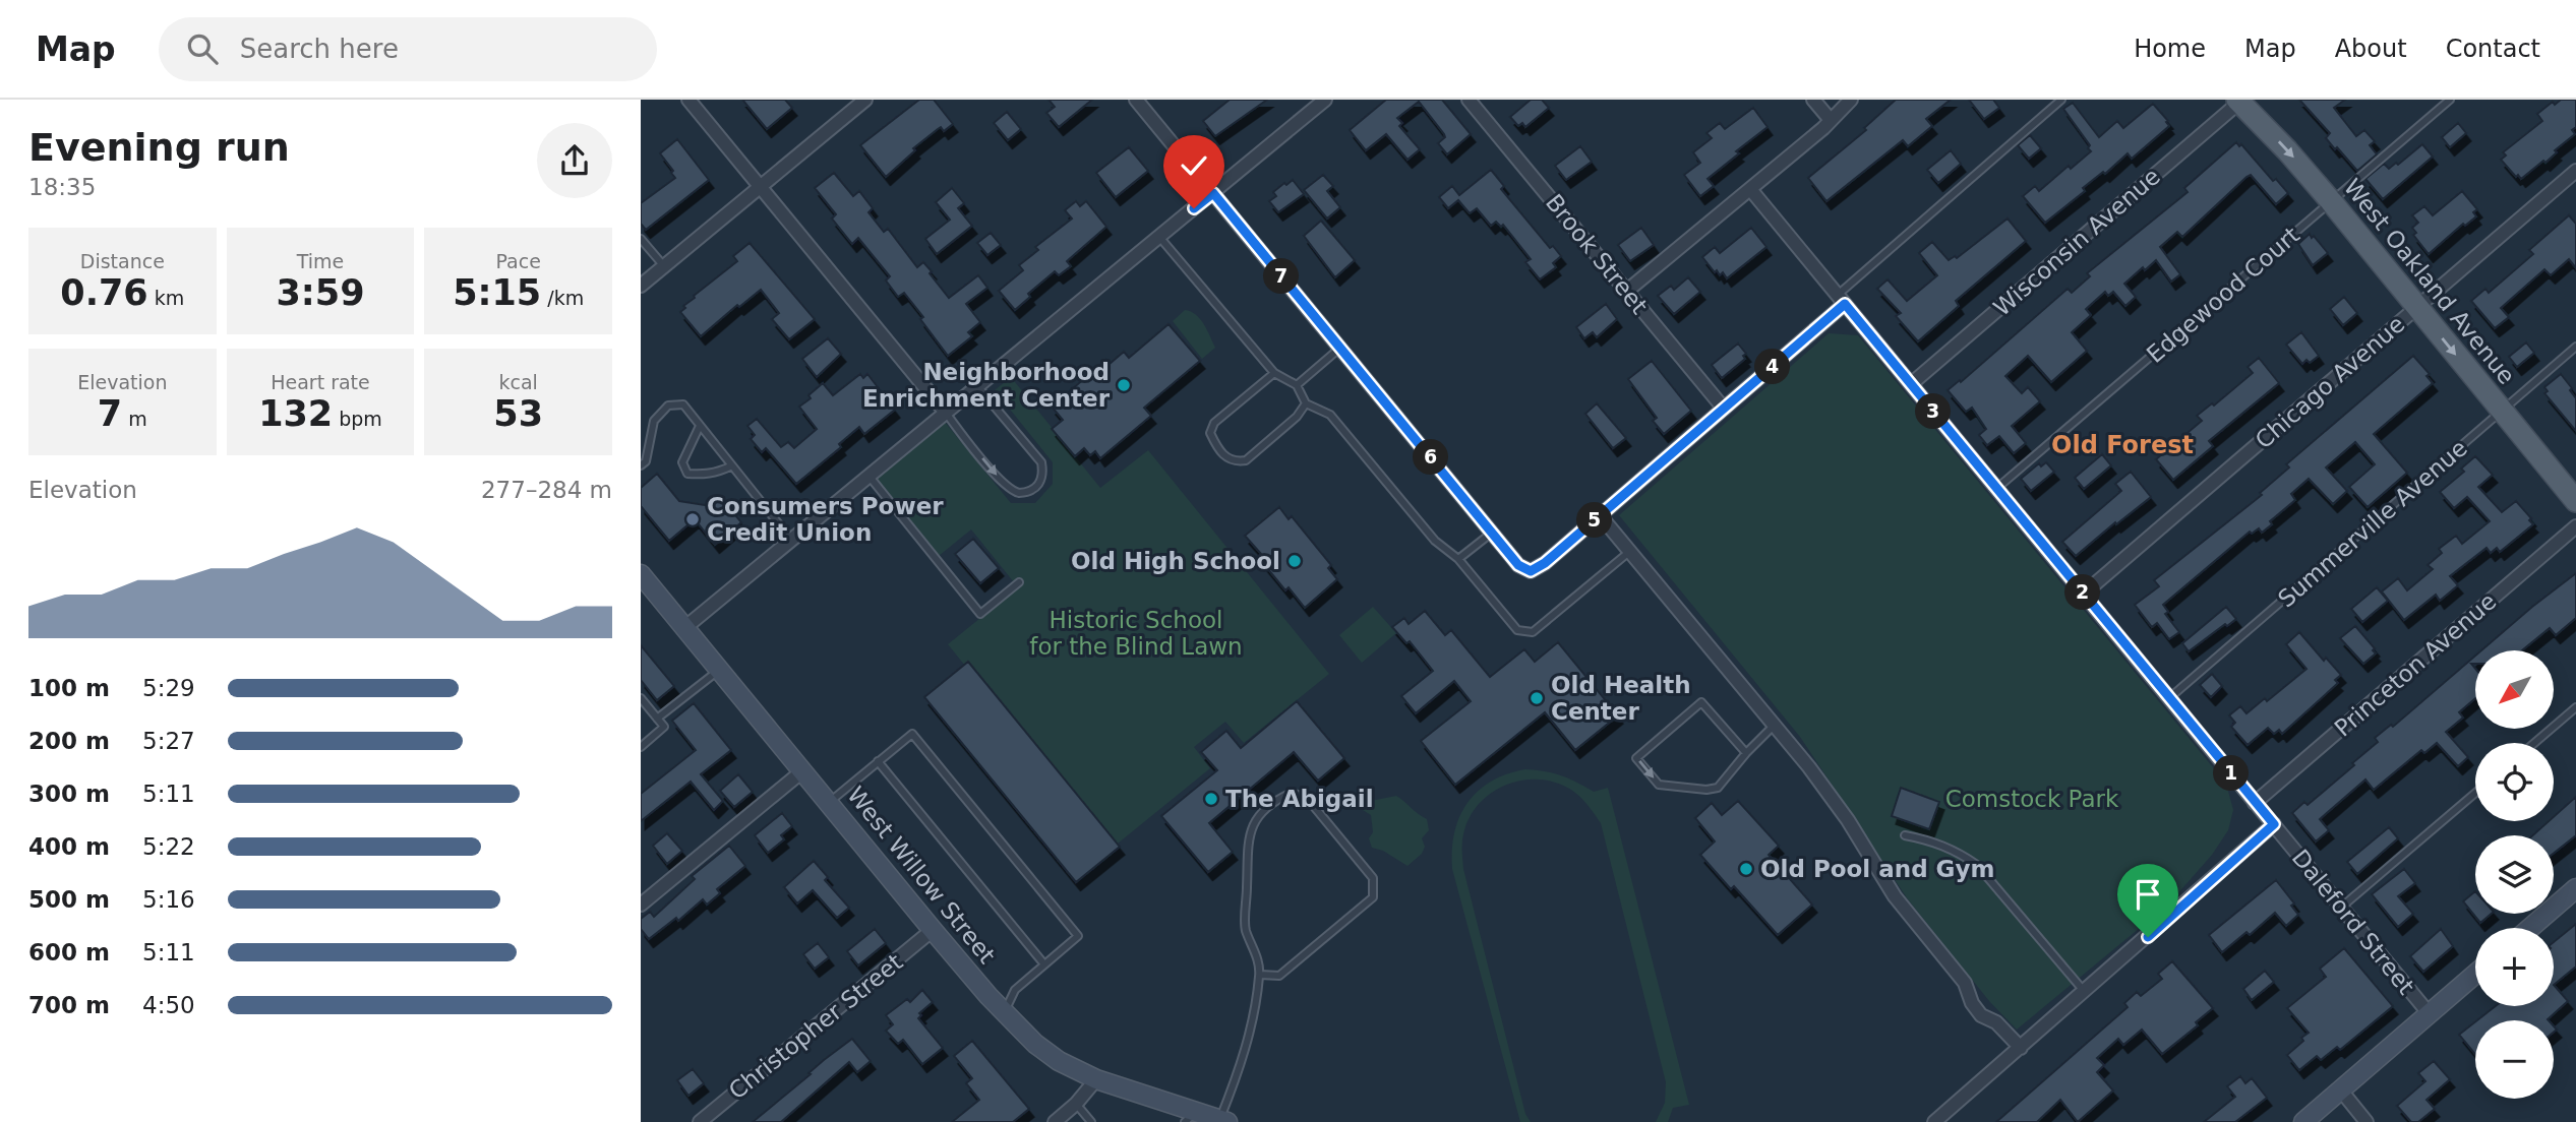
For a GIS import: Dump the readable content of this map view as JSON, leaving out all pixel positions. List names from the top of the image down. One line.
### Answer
{"streets":{"main road":["West Oakland Avenue"],"street":["Wisconsin Avenue","Brook Street","Chicago Avenue","Princeton Avenue","West Willow Street","Daleford Street","Christopher Street"],"lane":["Edgewood Court","Summerville Avenue"]},"crossings":[["Wisconsin Avenue","West Oakland Avenue"],["Wisconsin Avenue","Daleford Street"],["West Oakland Avenue","Edgewood Court"],["West Oakland Avenue","Chicago Avenue"],["West Oakland Avenue","Summerville Avenue"],["Edgewood Court","Daleford Street"],["Chicago Avenue","Daleford Street"],["Summerville Avenue","Daleford Street"],["Princeton Avenue","Daleford Street"],["West Willow Street","Christopher Street"]],"one_way":["West Oakland Avenue"],"districts":["Old Forest"],"parks":["Historic School for the Blind Lawn","Comstock Park"],"places":["Neighborhood Enrichment Center","Consumers Power Credit Union","Old High School","Old Health Center","The Abigail","Old Pool and Gym"],"north":"bottom left","page":{"header":"Map","search":"Search here","nav":["Home","Map","About","Contact"],"heading":["Evening run","18:35"],"stats":[["Distance","0.76 km"],["Time","3:59"],["Pace","5:15 /km"],["Elevation","7 m"],["Heart rate","132 bpm"],["kcal","53"]],"pins":["7","4","3","6","5","2","1"],"chart":["Elevation","277–284 m"],"map_buttons":["+","−"],"list":[{"name":"100 m","note":"5:29"},{"name":"200 m","note":"5:27"},{"name":"300 m","note":"5:11"},{"name":"400 m","note":"5:22"},{"name":"500 m","note":"5:16"},{"name":"600 m","note":"5:11"},{"name":"700 m","note":"4:50"}]}}
